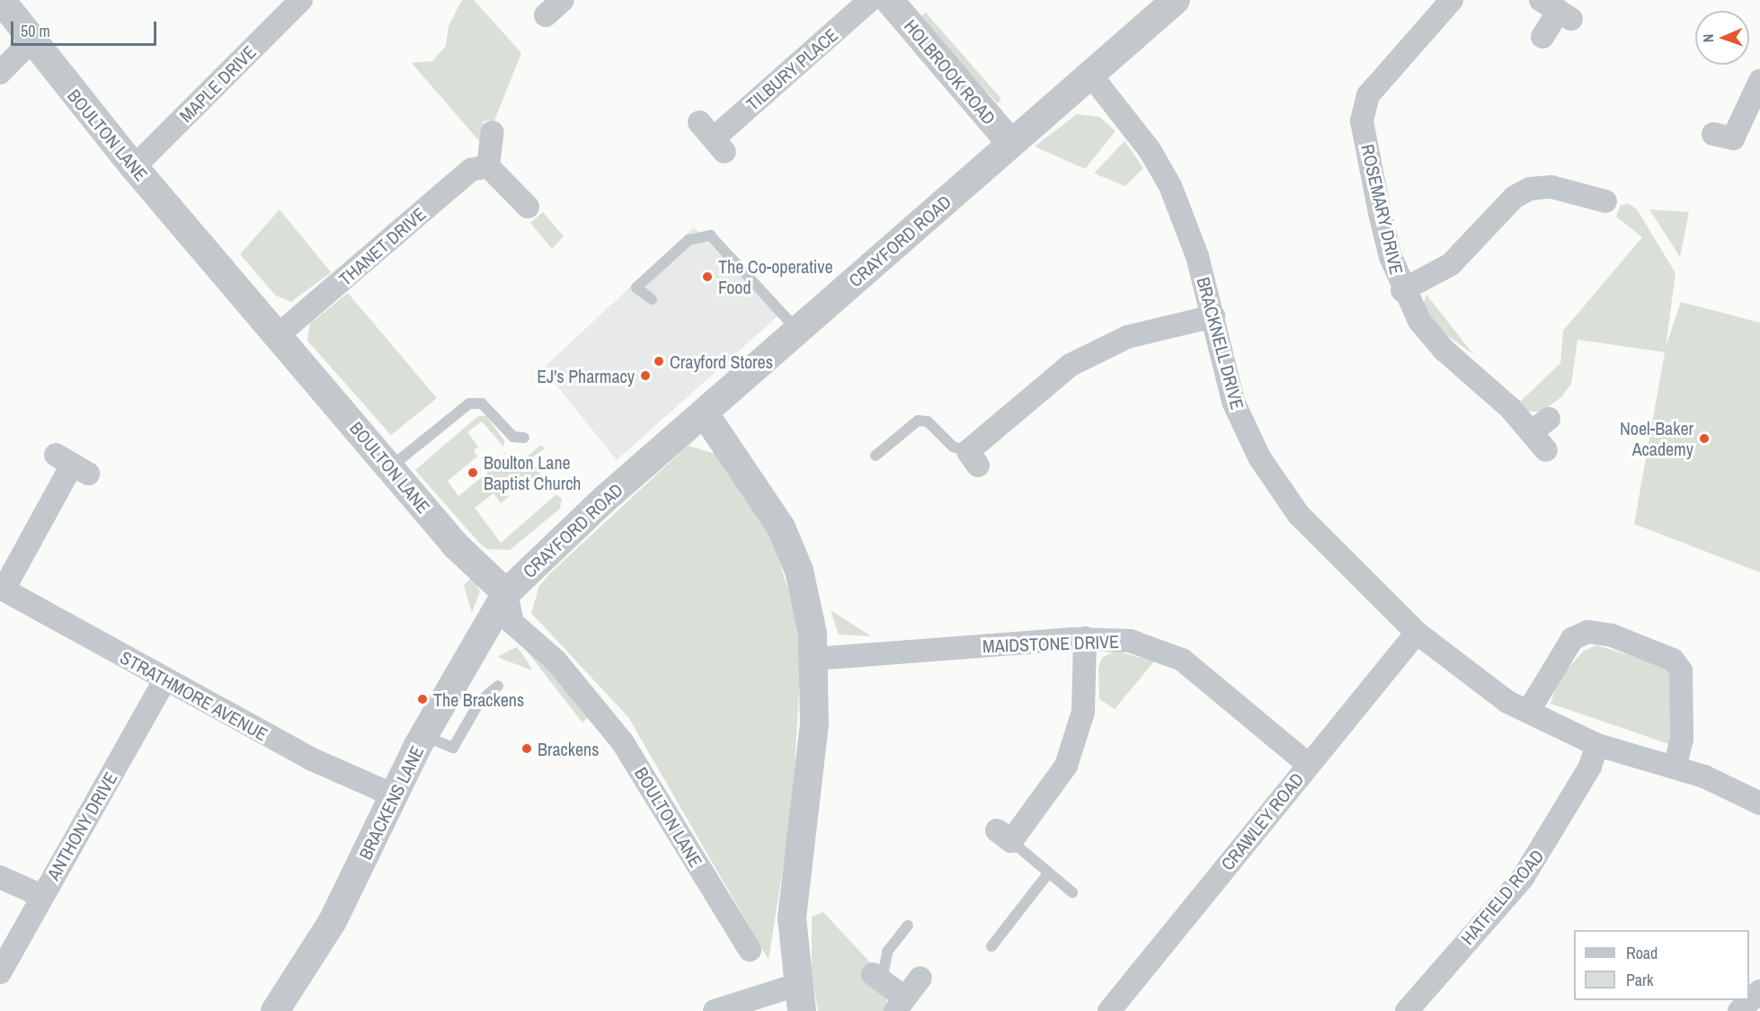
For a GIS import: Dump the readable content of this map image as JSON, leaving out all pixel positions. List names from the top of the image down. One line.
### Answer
{"streets":{"street":["TILBURY PLACE","HOLBROOK ROAD","MAPLE DRIVE","BOULTON LANE","ROSEMARY DRIVE","CRAYFORD ROAD","THANET DRIVE","BRACKNELL DRIVE","MAIDSTONE DRIVE","STRATHMORE AVENUE","BRACKENS LANE","CRAWLEY ROAD","ANTHONY DRIVE","HATFIELD ROAD"]},"crossings":[["HOLBROOK ROAD","CRAYFORD ROAD"],["MAPLE DRIVE","BOULTON LANE"],["BOULTON LANE","CRAYFORD ROAD"],["BOULTON LANE","THANET DRIVE"],["BOULTON LANE","BRACKENS LANE"],["CRAYFORD ROAD","BRACKNELL DRIVE"],["CRAYFORD ROAD","BRACKENS LANE"],["BRACKNELL DRIVE","CRAWLEY ROAD"],["BRACKNELL DRIVE","HATFIELD ROAD"],["MAIDSTONE DRIVE","CRAWLEY ROAD"],["STRATHMORE AVENUE","BRACKENS LANE"],["STRATHMORE AVENUE","ANTHONY DRIVE"]],"places":["The Co-operative Food","Crayford Stores","EJ's Pharmacy","Noel-Baker Academy","Boulton Lane Baptist Church","The Brackens","Brackens"],"legend":["Road","Park"],"scale_bar":"50 m","north":"left"}
